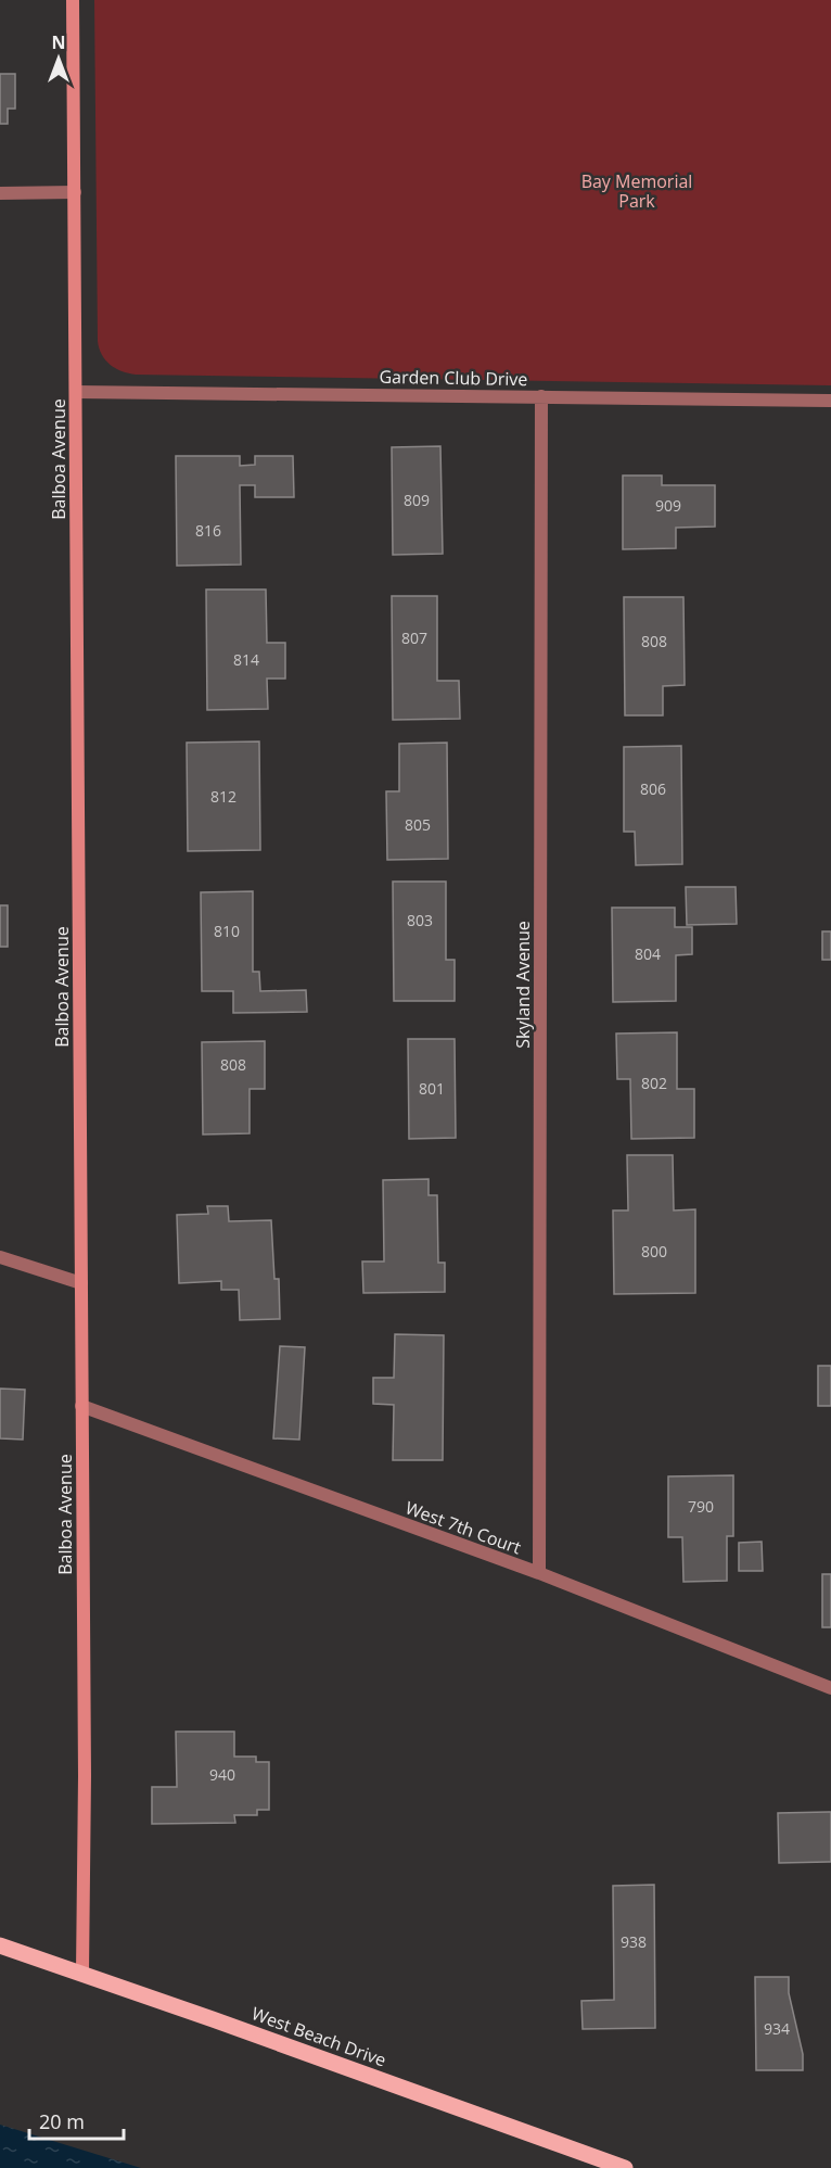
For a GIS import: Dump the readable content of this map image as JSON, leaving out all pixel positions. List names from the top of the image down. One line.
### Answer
{"streets":{"main road":["West Beach Drive"],"street":["Garden Club Drive","Balboa Avenue","Skyland Avenue","West 7th Court"]},"crossings":[["Garden Club Drive","Balboa Avenue"],["Garden Club Drive","Skyland Avenue"],["Balboa Avenue","West 7th Court"],["Balboa Avenue","West Beach Drive"],["Skyland Avenue","West 7th Court"]],"parks":["Bay Memorial Park"],"house_numbers":["809","909","816","807","808","814","806","812","805","803","810","804","808","802","801","800","790","940","938","934"],"scale_bar":"20 m","north":"top"}
